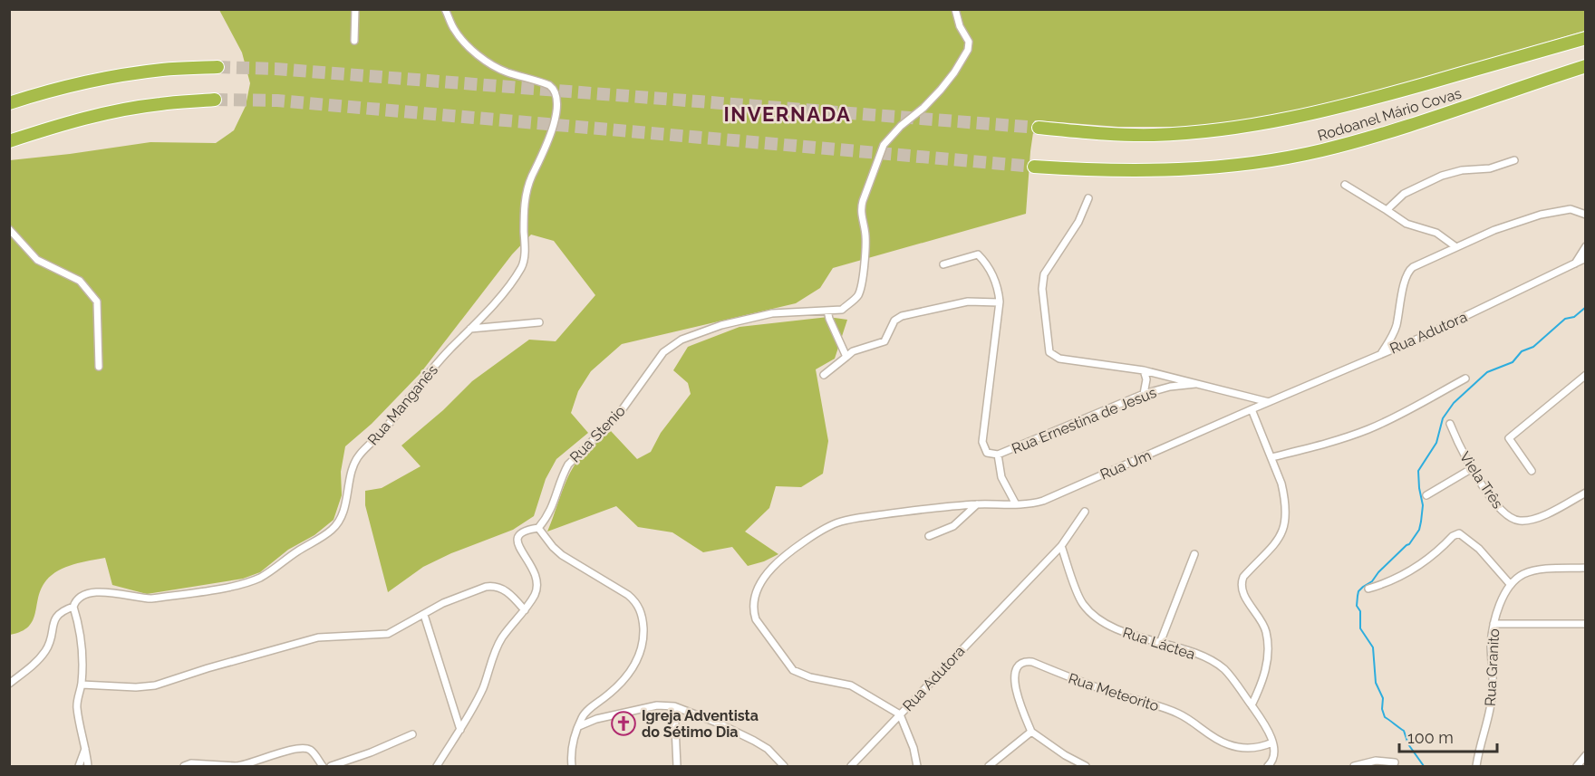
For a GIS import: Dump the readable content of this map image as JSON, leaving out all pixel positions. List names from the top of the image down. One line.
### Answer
{"streets":{"highway":["Rodoanel Mário Covas"],"street":["Rua Adutora","Rua Manganês","Rua Ernestina de Jesus","Rua Stenio","Rua Um","Viela Três","Rua Láctea","Rua Granito","Rua Meteorito"]},"crossings":[["Rua Adutora","Rua Um"],["Rua Adutora","Rua Láctea"],["Rua Láctea","Rua Meteorito"]],"districts":["INVERNADA"],"places":{"church":["Igreja Adventista do Sétimo Dia"]},"scale_bar":"100 m"}
